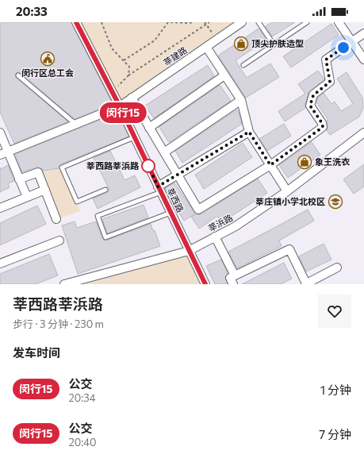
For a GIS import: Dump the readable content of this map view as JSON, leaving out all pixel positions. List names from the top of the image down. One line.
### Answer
{"streets":{"street":["莘建路","莘西路","莘浜路"]},"crossings":[["莘建路","莘西路"],["莘西路","莘浜路"]],"places":{"shop":["顶尖护肤造型","象王洗衣"],"public building":["闵行区总工会"],"other":["莘西路莘浜路"],"school or university":["莘庄镇小学北校区"]},"lines":["bus line 闵行15"],"page":{"status":"20:33","on_map":"闵行15","heading":[["莘西路莘浜路","步行 · 3 分钟 · 230 m"],"发车时间"],"list":[{"mark":"闵行15","name":"公交","note":"20:34","value":"1 分钟"},{"mark":"闵行15","name":"公交","note":"20:40","value":"7 分钟"}]}}
